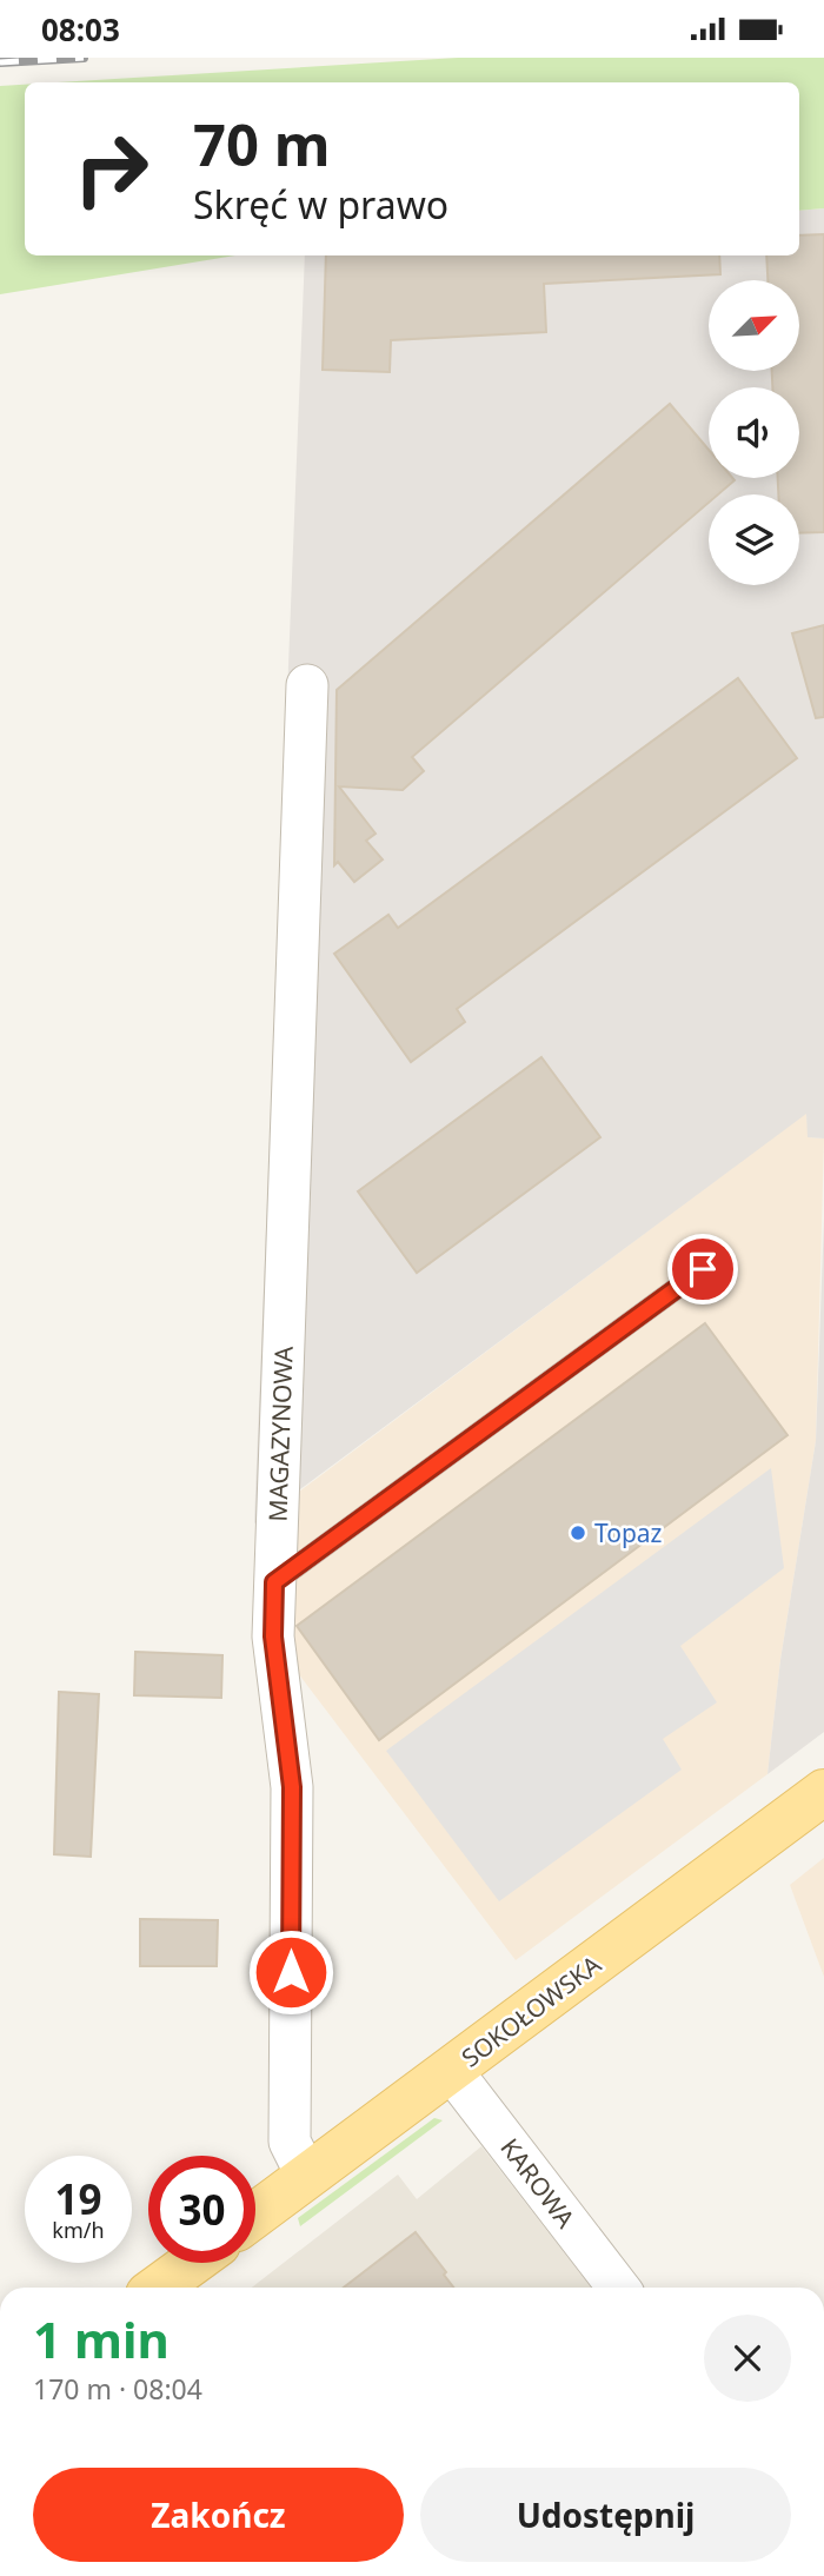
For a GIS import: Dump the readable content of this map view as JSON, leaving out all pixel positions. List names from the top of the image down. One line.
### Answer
{"streets":{"main road":["SOKOŁOWSKA"],"street":["MAGAZYNOWA","KAROWA"]},"crossings":[["MAGAZYNOWA","SOKOŁOWSKA"],["SOKOŁOWSKA","KAROWA"]],"places":["Topaz"],"north":"top right","page":{"status":"08:03","turn":["70 m","Skręć w prawo"],"speed":"19 km/h","limit":"30","heading":["1 min","170 m · 08:04"],"buttons":["Zakończ","Udostępnij"]}}
